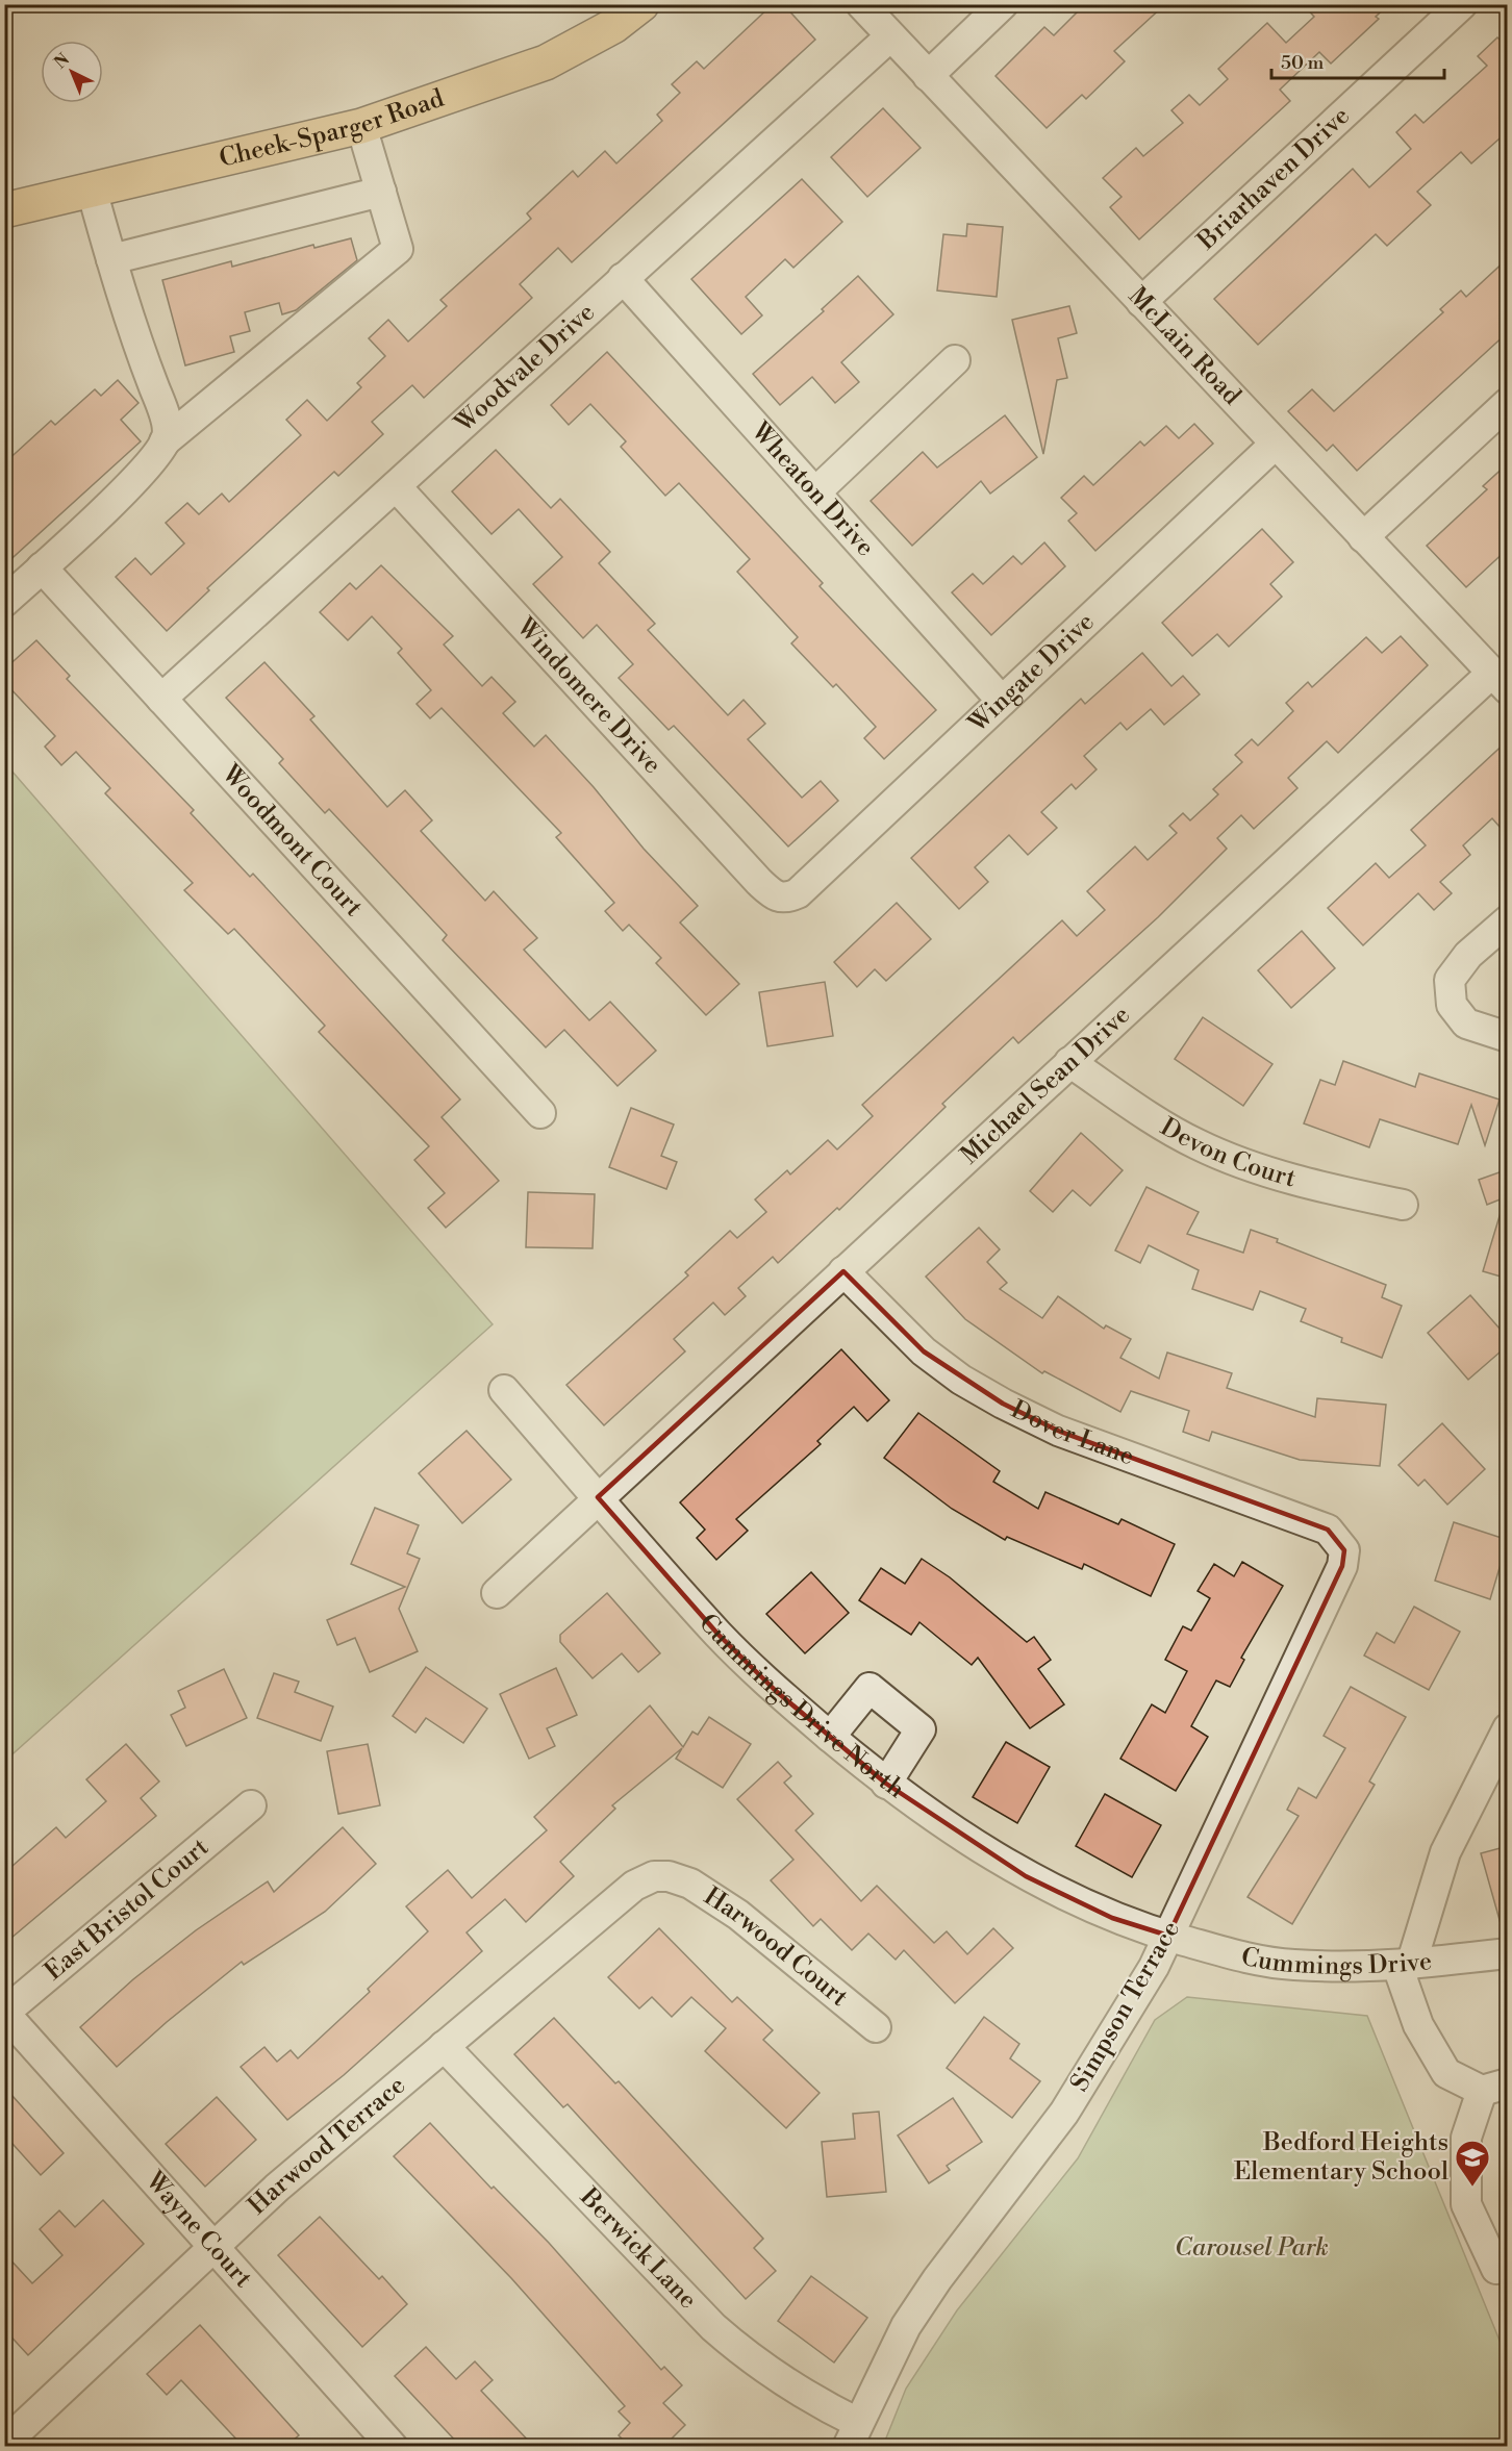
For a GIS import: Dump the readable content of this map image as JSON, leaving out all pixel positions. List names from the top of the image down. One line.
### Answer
{"streets":{"main road":["Cheek-Sparger Road"],"street":["Briarhaven Drive","McLain Road","Woodvale Drive","Wheaton Drive","Wingate Drive","Windomere Drive","Woodmont Court","Michael Sean Drive","Devon Court","Dover Lane","Cummings Drive North","East Bristol Court","Harwood Court","Cummings Drive","Simpson Terrace","Harwood Terrace","Wayne Court","Berwick Lane"]},"crossings":[["Briarhaven Drive","McLain Road"],["McLain Road","Woodvale Drive"],["McLain Road","Wingate Drive"],["McLain Road","Michael Sean Drive"],["Woodvale Drive","Wheaton Drive"],["Woodvale Drive","Windomere Drive"],["Woodvale Drive","Woodmont Court"],["Wheaton Drive","Wingate Drive"],["Wingate Drive","Windomere Drive"],["Michael Sean Drive","Devon Court"],["Michael Sean Drive","Dover Lane"],["Michael Sean Drive","Cummings Drive North"],["Dover Lane","Simpson Terrace"],["Cummings Drive North","Cummings Drive"],["Cummings Drive North","Simpson Terrace"],["East Bristol Court","Wayne Court"],["Harwood Court","Harwood Terrace"],["Cummings Drive","Simpson Terrace"],["Simpson Terrace","Berwick Lane"],["Harwood Terrace","Wayne Court"],["Harwood Terrace","Berwick Lane"]],"parks":["Carousel Park"],"places":{"school or university":["Bedford Heights Elementary School"]},"scale_bar":"50 m","north":"top left"}
